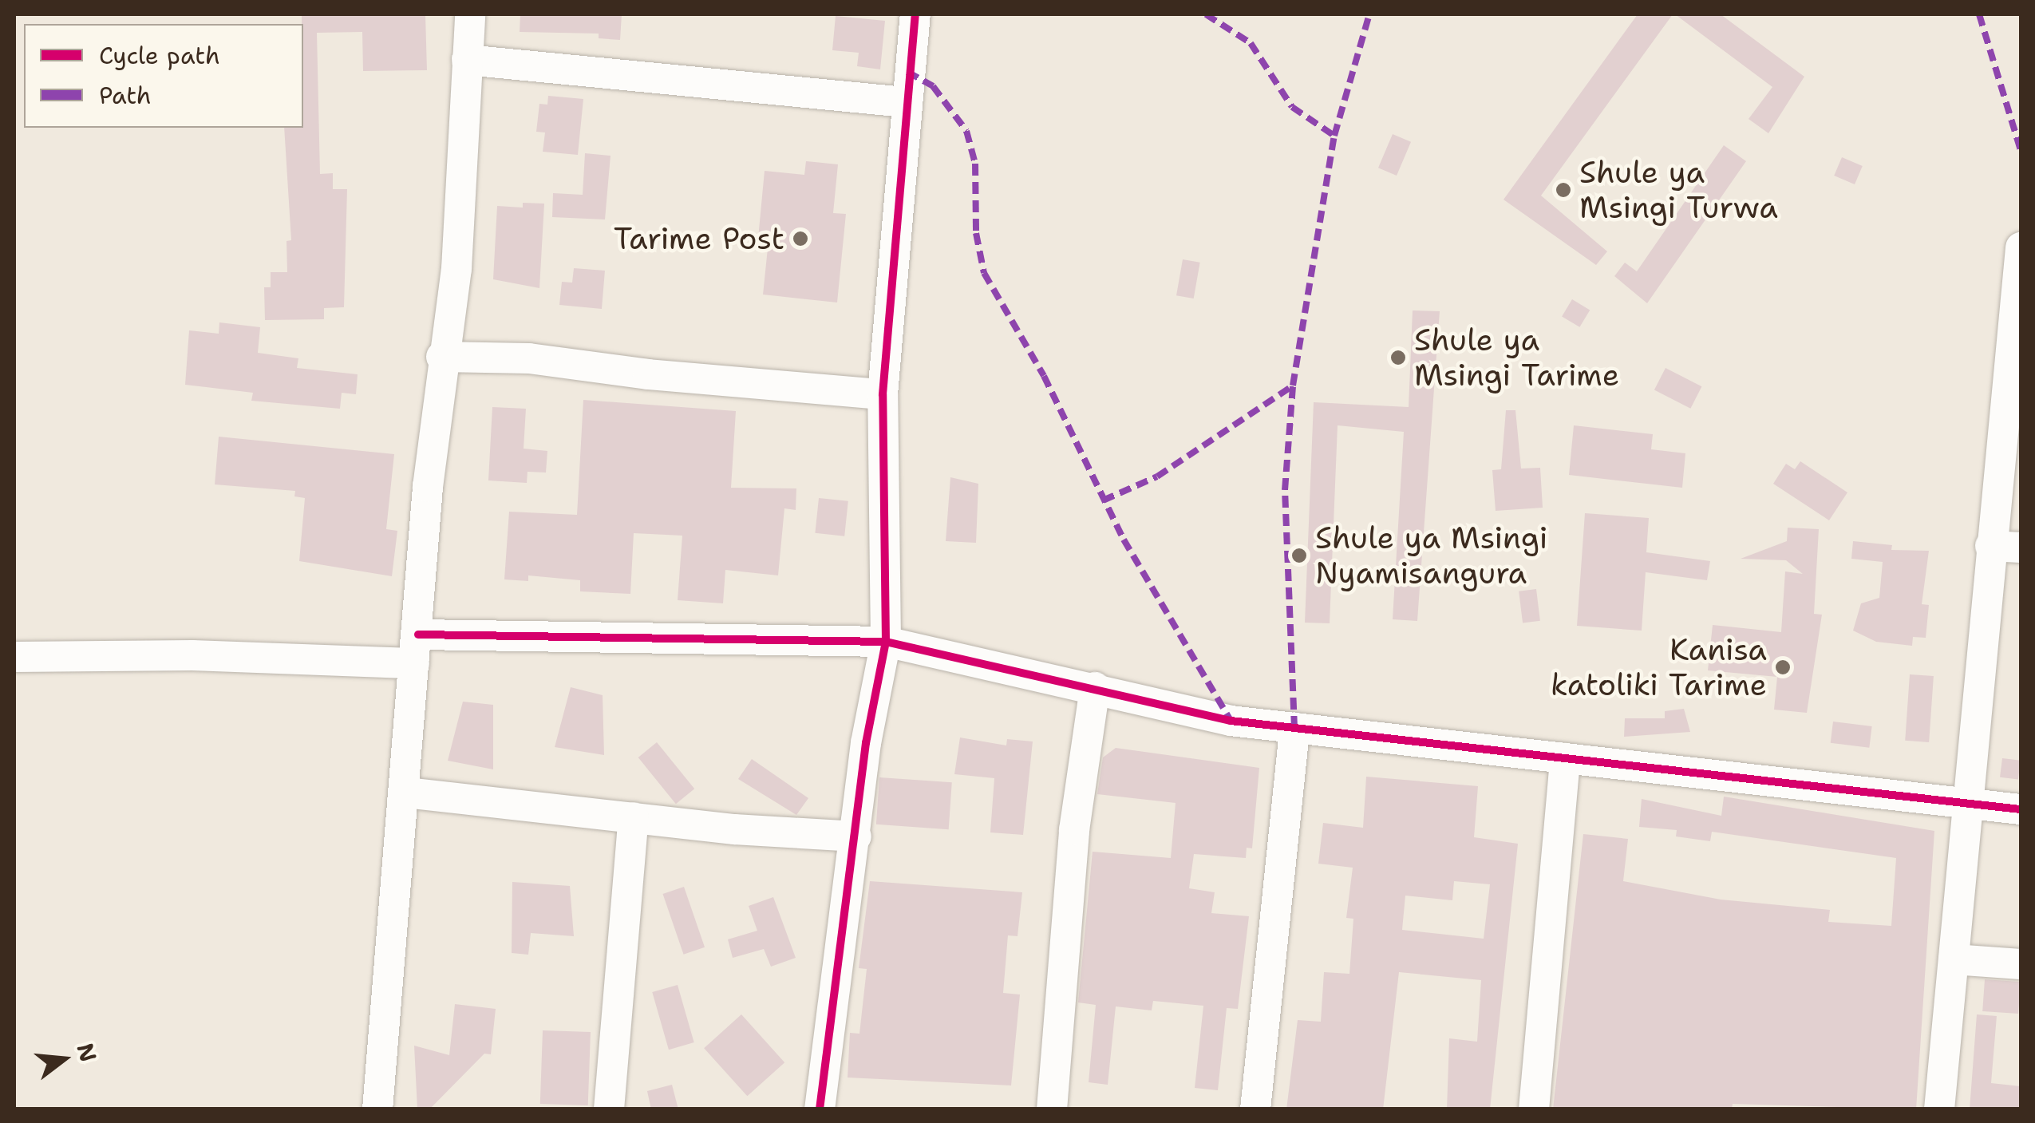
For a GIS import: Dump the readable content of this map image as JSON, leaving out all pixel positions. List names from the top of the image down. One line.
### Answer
{"places":["Shule ya Msingi Turwa","Tarime Post","Shule ya Msingi Tarime","Shule ya Msingi Nyamisangura","Kanisa katoliki Tarime"],"legend":["Cycle path","Path"],"north":"right"}
